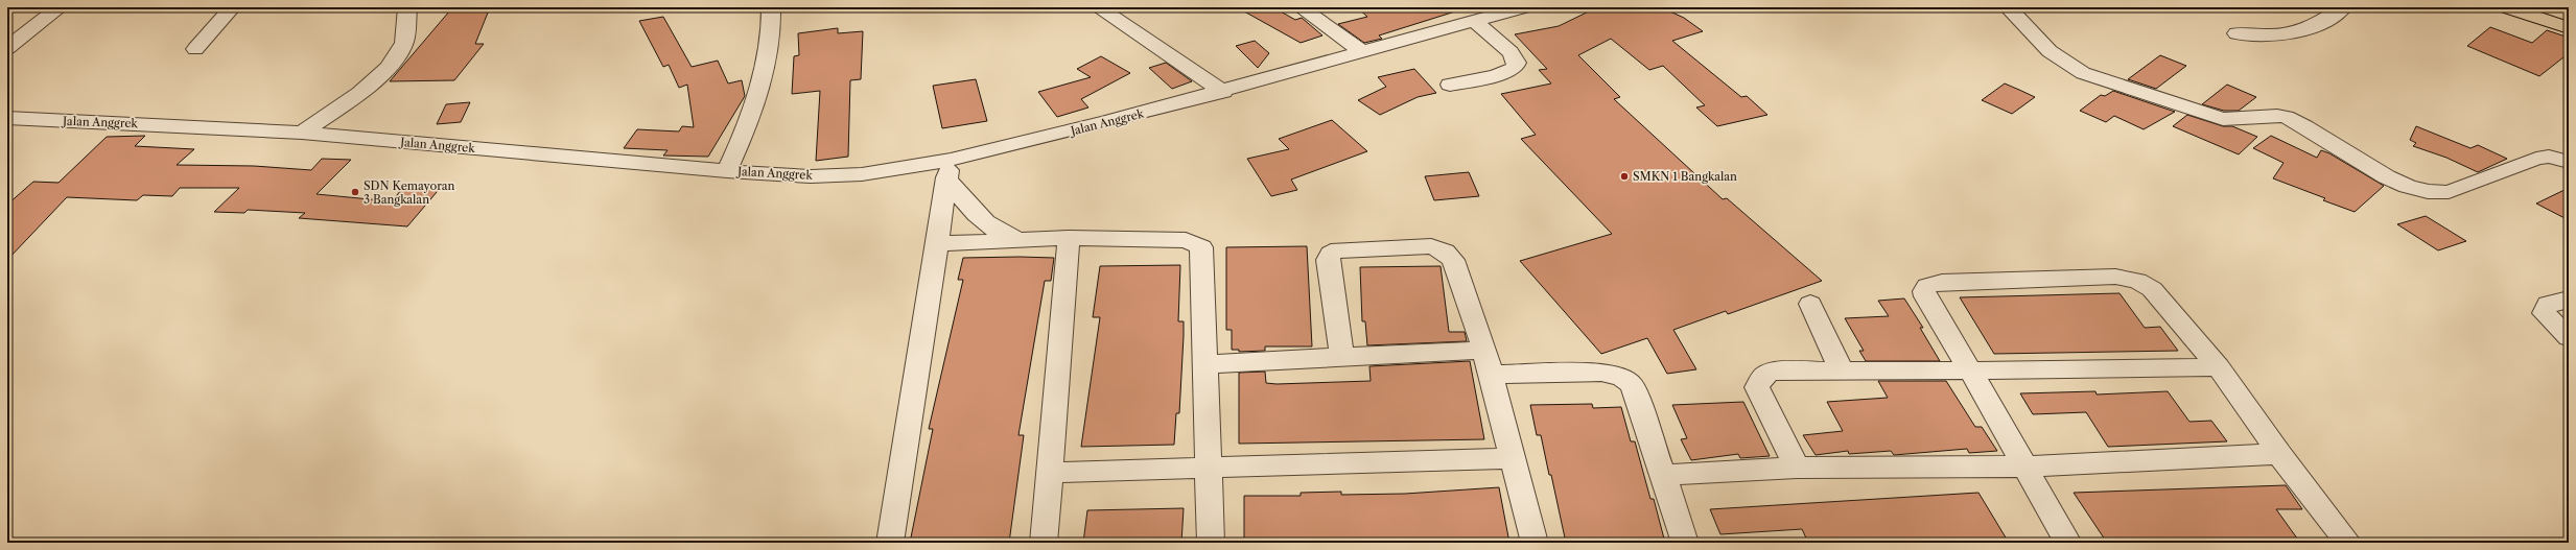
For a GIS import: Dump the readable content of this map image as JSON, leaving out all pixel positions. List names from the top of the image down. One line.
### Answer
{"streets":{"street":["Jalan Anggrek"]},"places":["SMKN 1 Bangkalan","SDN Kemayoran 3 Bangkalan"]}
